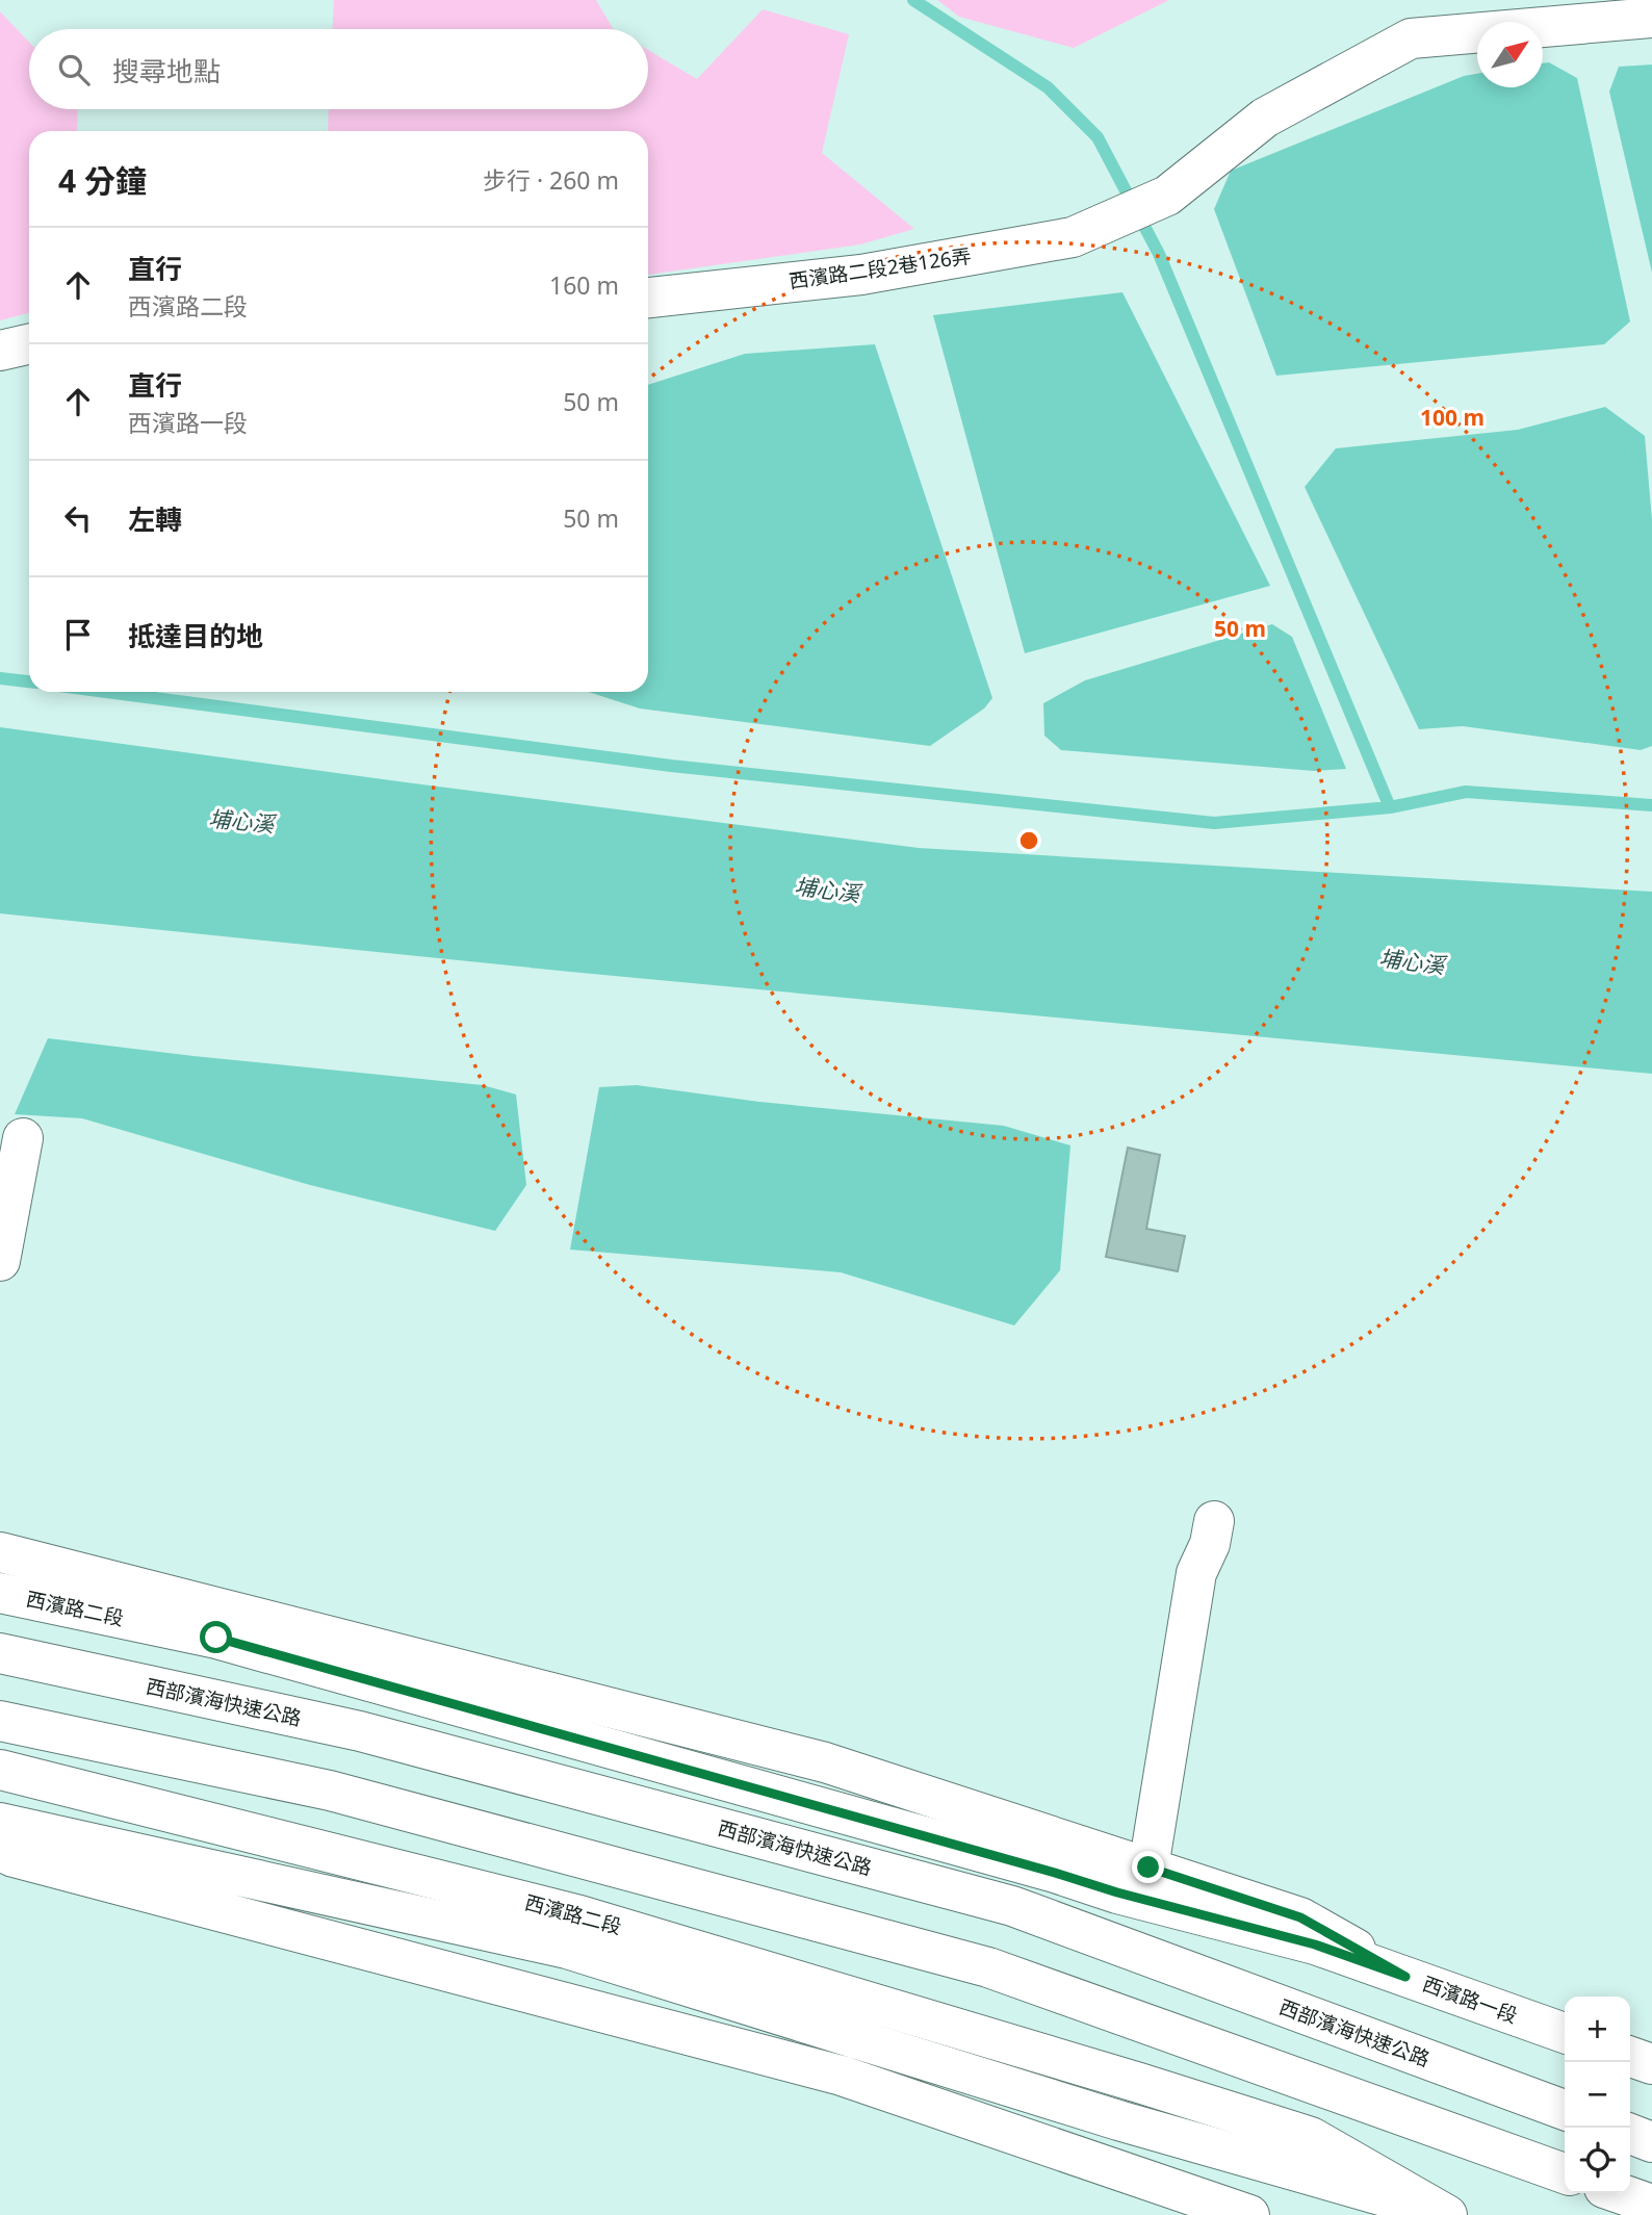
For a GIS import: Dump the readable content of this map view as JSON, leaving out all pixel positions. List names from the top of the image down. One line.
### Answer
{"streets":{"main road":["西濱路二段2巷126弄","西濱路二段","西部濱海快速公路","西濱路一段"]},"crossings":[["西濱路二段","西濱路一段"]],"water":["埔心溪"],"north":"top right","page":{"search":"搜尋地點","heading":["4 分鐘","步行 · 260 m"],"list":[["直行","西濱路二段","160 m"],["直行","西濱路一段","50 m"],["左轉","50 m"],"抵達目的地"],"map_buttons":["+","−"]},"rings":["100 m","50 m"]}
